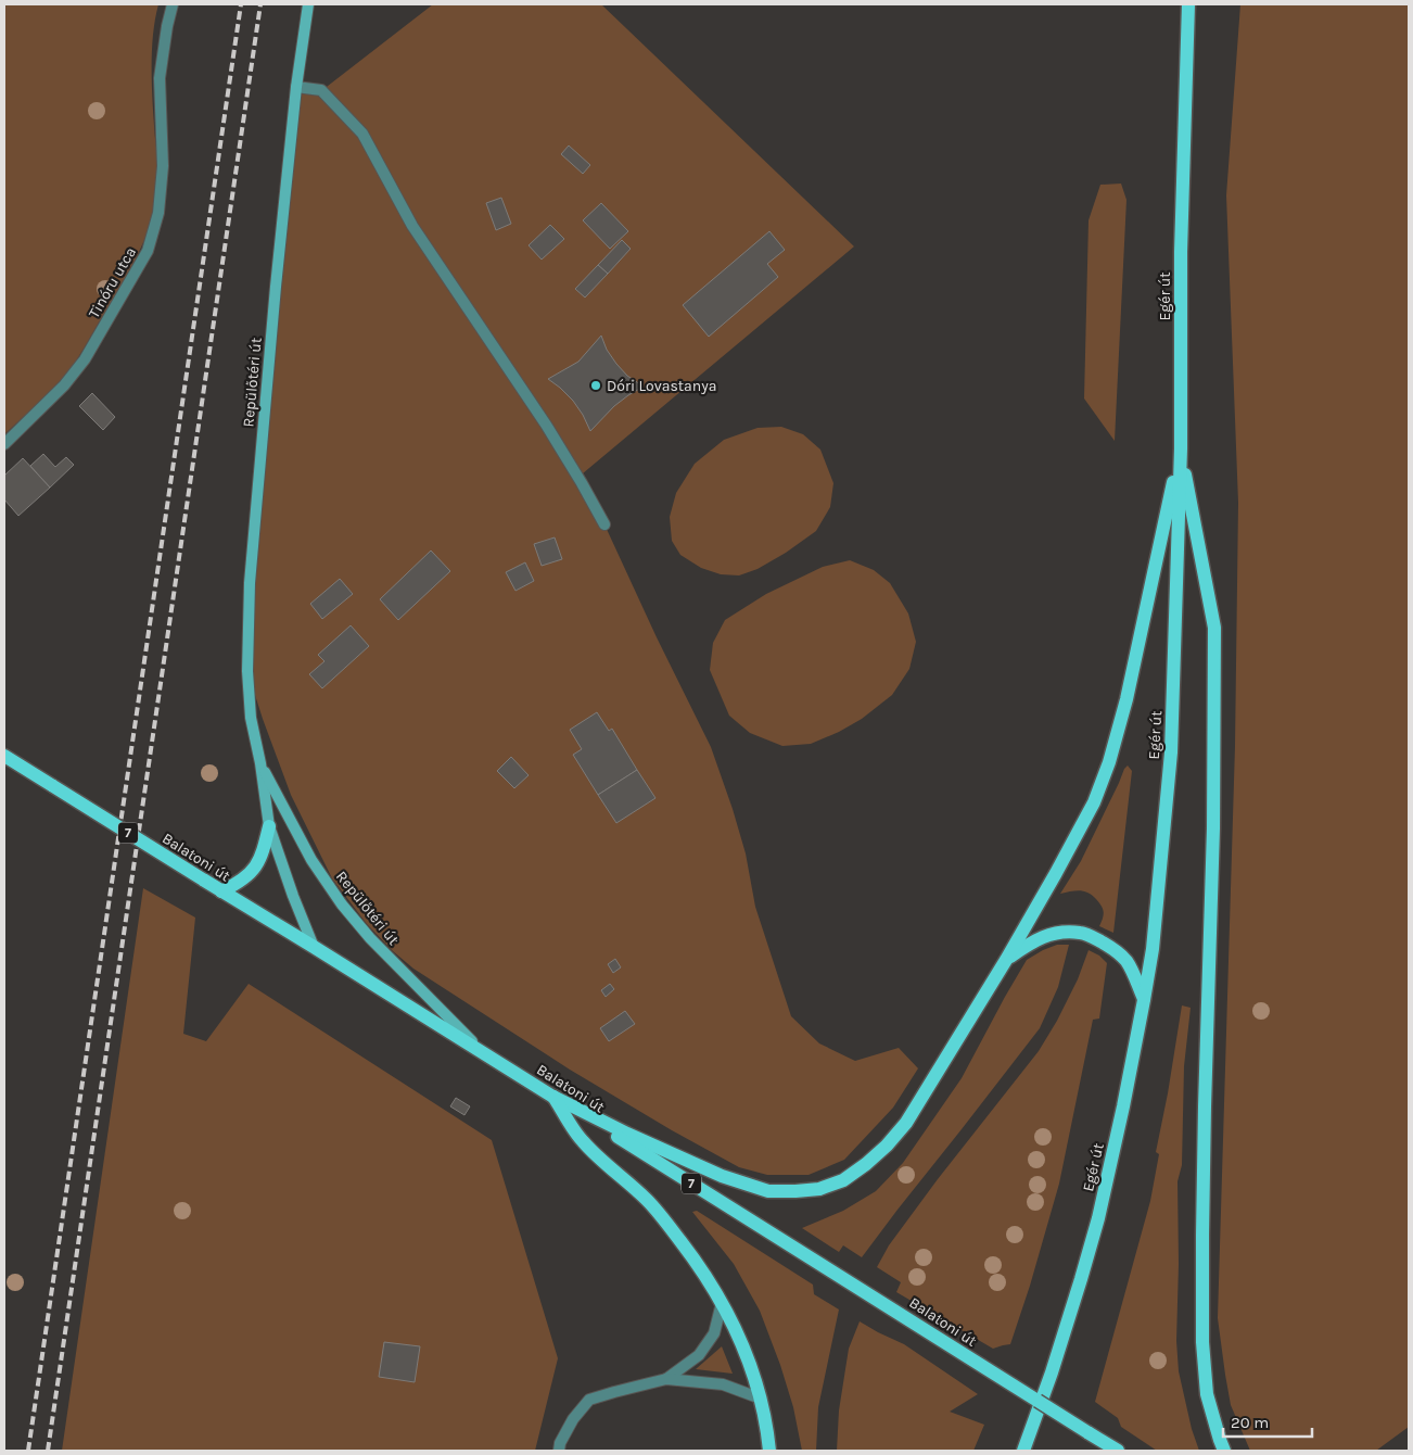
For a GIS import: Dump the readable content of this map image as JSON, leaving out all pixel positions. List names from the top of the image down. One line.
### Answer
{"streets":{"main road":["Egér út","7","Balatoni út"],"street":["Tinóru utca","Repülőtéri út"]},"crossings":[["Repülőtéri út","Balatoni út"]],"places":["Dóri Lovastanya"],"scale_bar":"20 m"}
